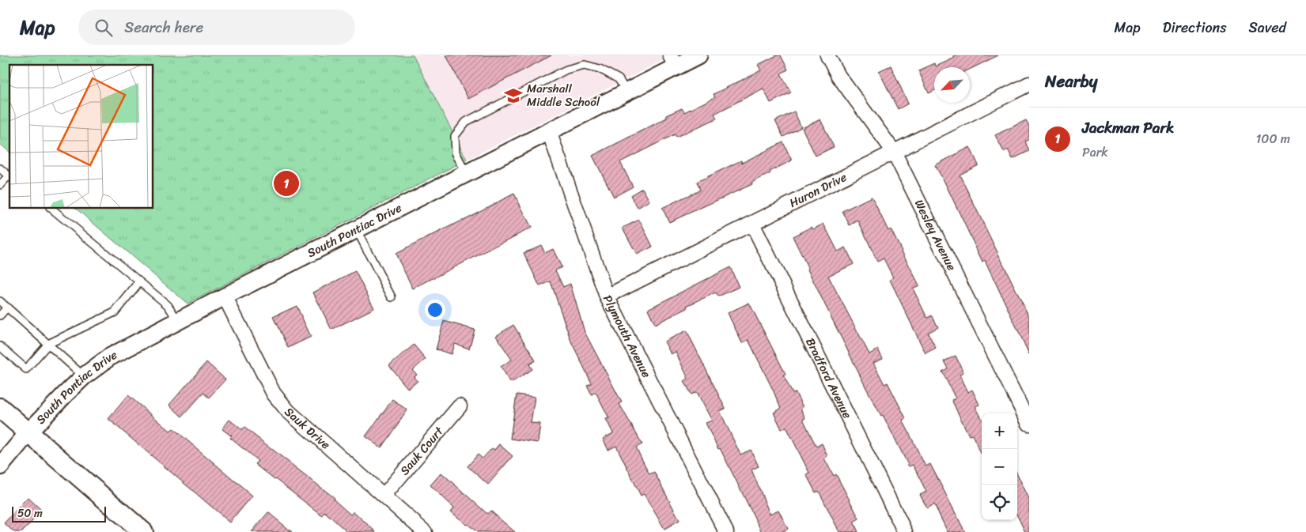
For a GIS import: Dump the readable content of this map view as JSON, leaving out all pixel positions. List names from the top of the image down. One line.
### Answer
{"streets":{"street":["Huron Drive","South Pontiac Drive","Wesley Avenue","Plymouth Avenue","Bradford Avenue","Sauk Drive","Sauk Court"]},"crossings":[["Huron Drive","Wesley Avenue"],["Huron Drive","Plymouth Avenue"],["Huron Drive","Bradford Avenue"],["South Pontiac Drive","Plymouth Avenue"],["South Pontiac Drive","Sauk Drive"],["Sauk Drive","Sauk Court"]],"places":{"school or university":["Marshall Middle School"]},"scale_bar":"50 m","north":"bottom left","page":{"header":"Map","search":"Search here","nav":["Map","Directions","Saved"],"heading":"Nearby","list":[{"mark":"1","name":"Jackman Park","note":"Park","value":"100 m"}],"pins":"1","map_buttons":["+","−"],"scale":"50 m"}}
